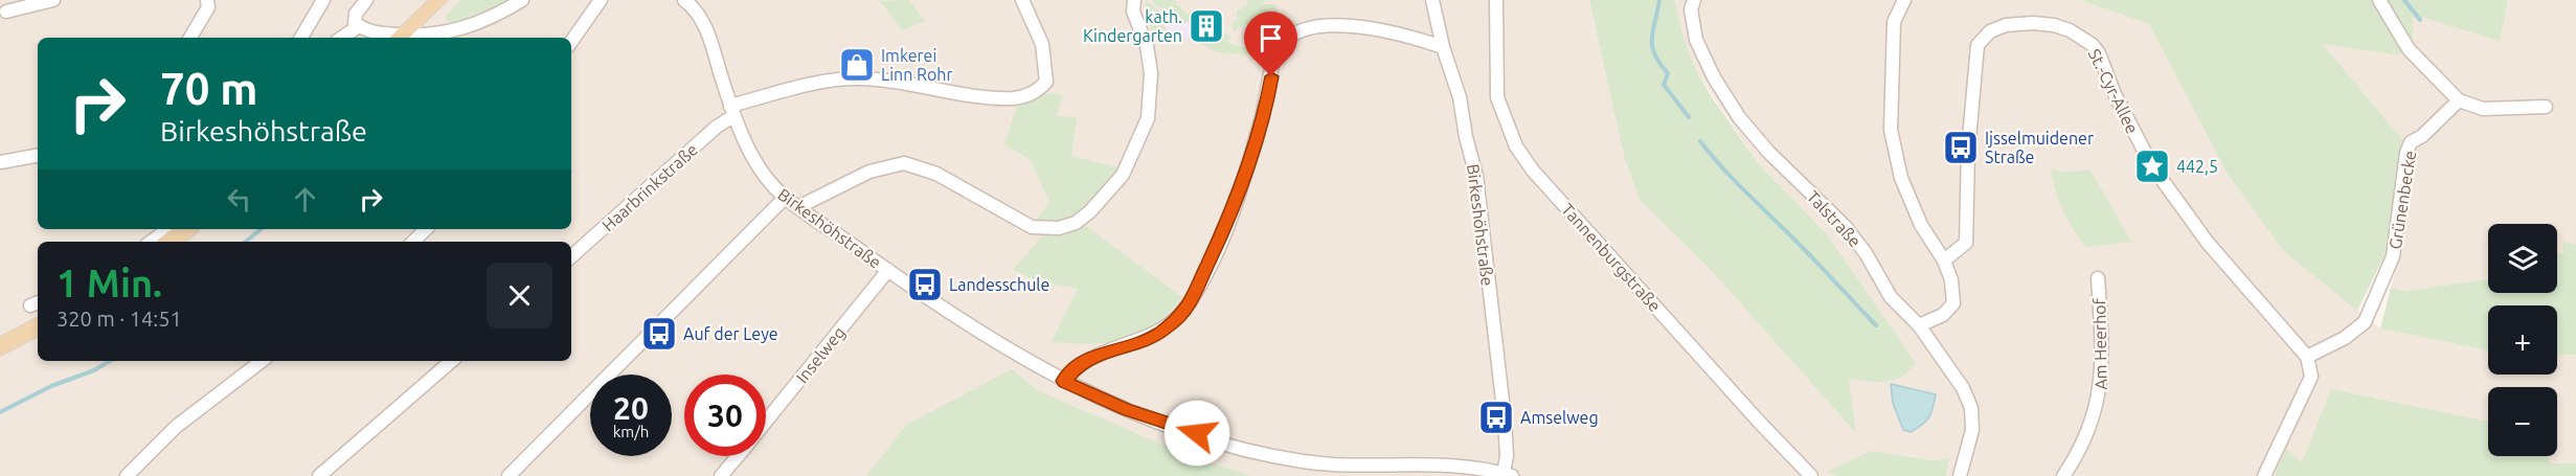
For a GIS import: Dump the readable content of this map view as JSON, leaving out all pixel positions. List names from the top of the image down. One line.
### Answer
{"streets":{"street":["St.-Cyr-Allee","Haarbrinkstraße","Grünenbecke","Talstraße","Birkeshöhstraße","Tannenburgstraße","Am Heerhof","Inselweg"]},"crossings":[["St.-Cyr-Allee","Grünenbecke"],["Haarbrinkstraße","Birkeshöhstraße"],["Birkeshöhstraße","Inselweg"]],"places":{"building":["kath. Kindergarten"],"shop":["Imkerei Linn Rohr"],"bus stop":["Ijsselmuidener Straße","Landesschule","Auf der Leye","Amselweg"],"place":["442,5"]},"page":{"turn":["70 m","Birkeshöhstraße"],"map_buttons":["+","−"],"heading":["1 Min.","320 m · 14:51"],"speed":"20 km/h","limit":"30"}}
